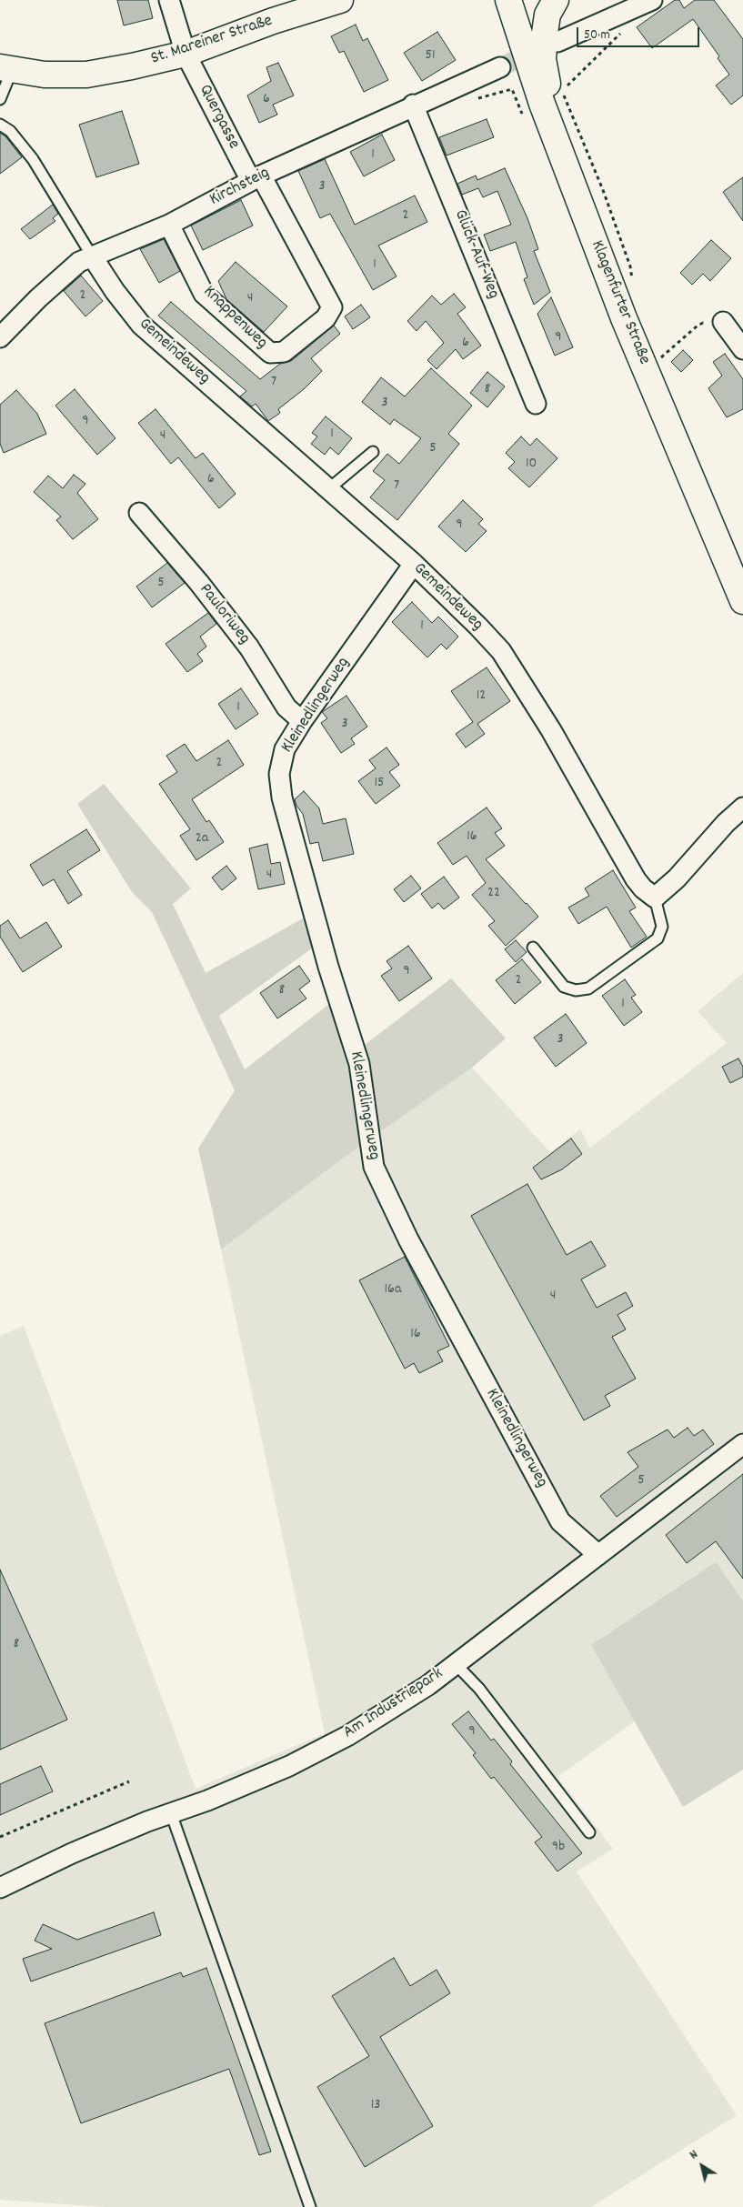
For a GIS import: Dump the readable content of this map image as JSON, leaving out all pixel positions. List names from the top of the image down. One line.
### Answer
{"streets":{"main road":["St. Mareiner Straße","Klagenfurter Straße"],"street":["Quergasse","Kirchsteig","Glück-Auf-Weg","Knappenweg","Gemeindeweg","Pauloriweg","Kleinedlingerweg","Am Industriepark"]},"crossings":[["St. Mareiner Straße","Quergasse"],["Quergasse","Kirchsteig"],["Quergasse","Knappenweg"],["Kirchsteig","Glück-Auf-Weg"],["Kirchsteig","Knappenweg"],["Kirchsteig","Gemeindeweg"],["Gemeindeweg","Kleinedlingerweg"],["Pauloriweg","Kleinedlingerweg"],["Kleinedlingerweg","Am Industriepark"]],"house_numbers":["51","6","1","3","2","1","2","4","9","6","7","8","3","9","1","4","5","10","6","7","9","5","1","12","1","3","2","15","16","2a","4","22","9","2","8","1","3","16a","4","16","5","8","9","9b","13"],"scale_bar":"50 m","north":"top left"}
